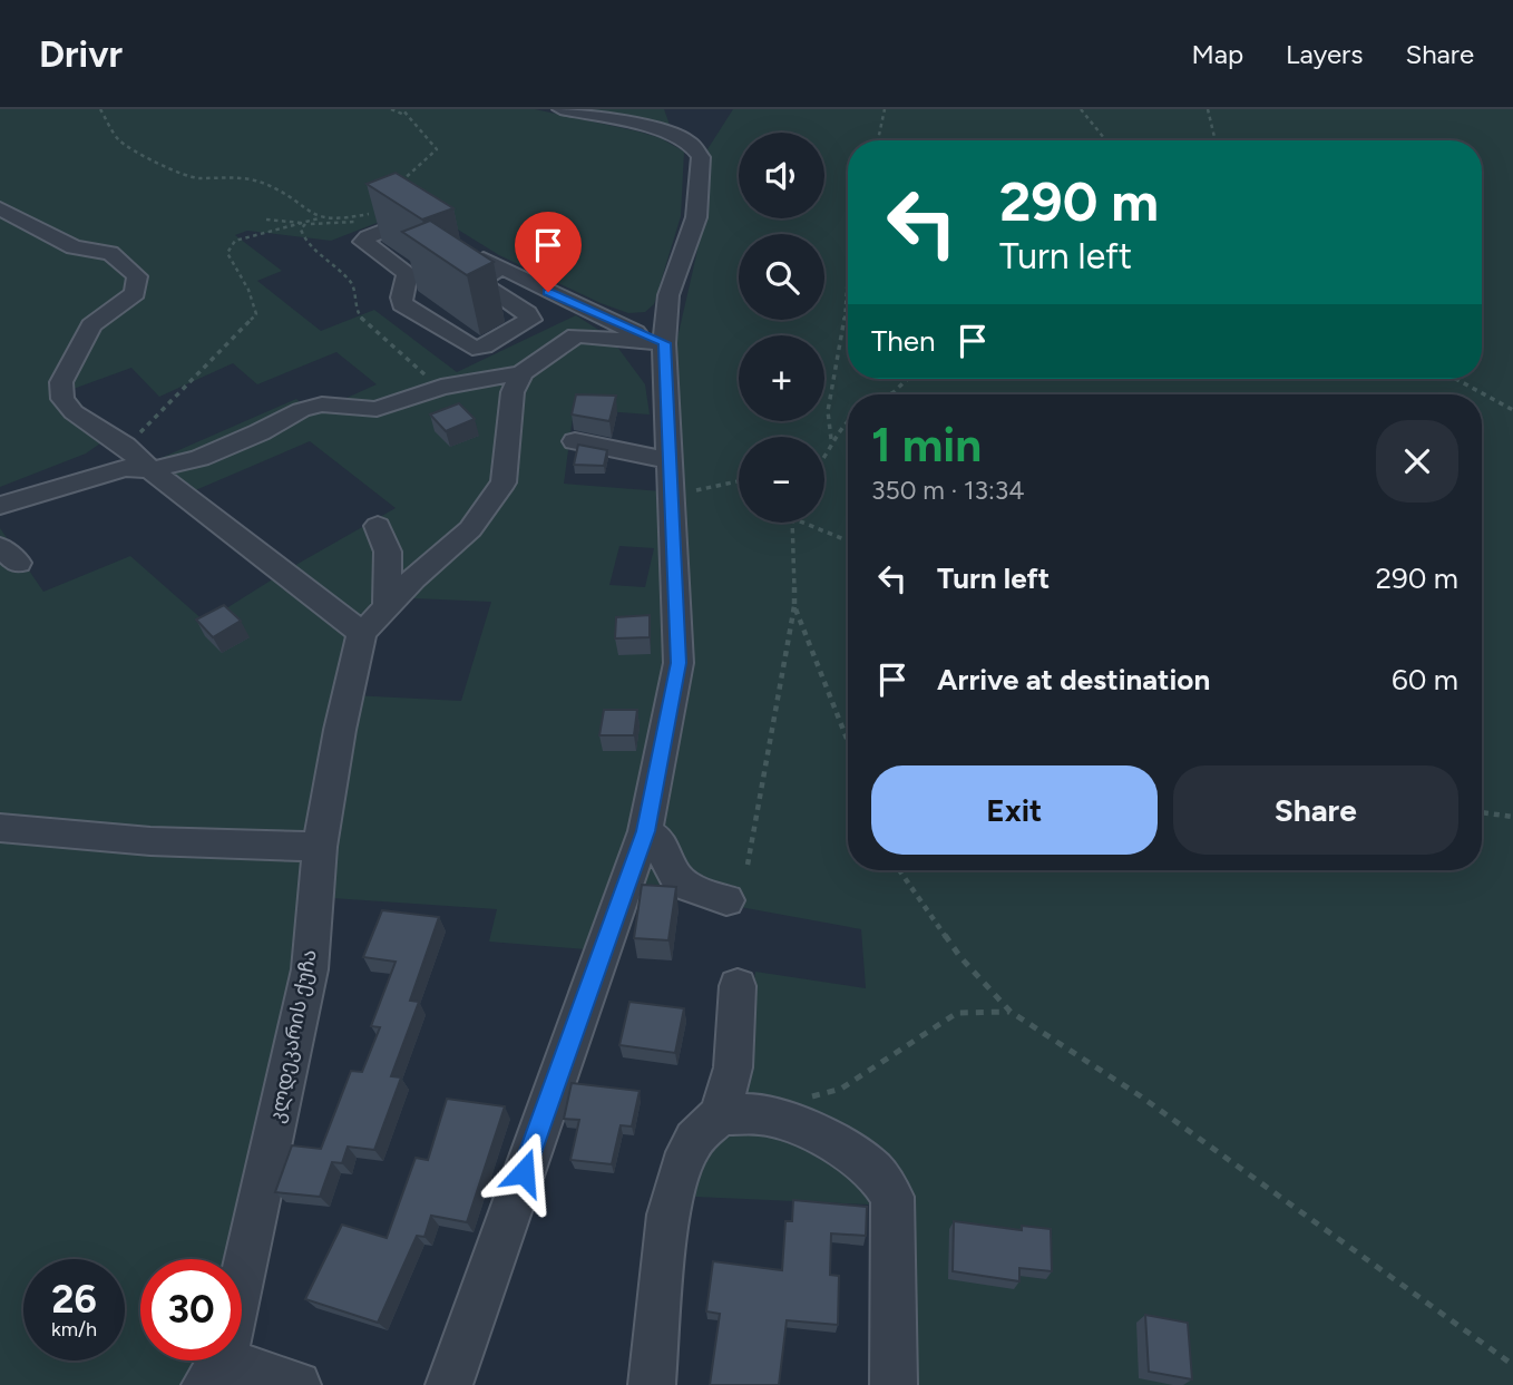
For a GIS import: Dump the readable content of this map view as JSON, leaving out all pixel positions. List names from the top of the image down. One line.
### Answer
{"streets":{"street":["კლდეკარის ქუჩა"]},"page":{"header":"Drivr","nav":["Map","Layers","Share"],"map_buttons":["+","−"],"turn":["290 m","Turn left"],"then":"Then","heading":["1 min","350 m · 13:34"],"list":[{"name":"Turn left","value":"290 m"},{"name":"Arrive at destination","value":"60 m"}],"buttons":["Exit","Share"],"speed":"26 km/h","limit":"30"}}
